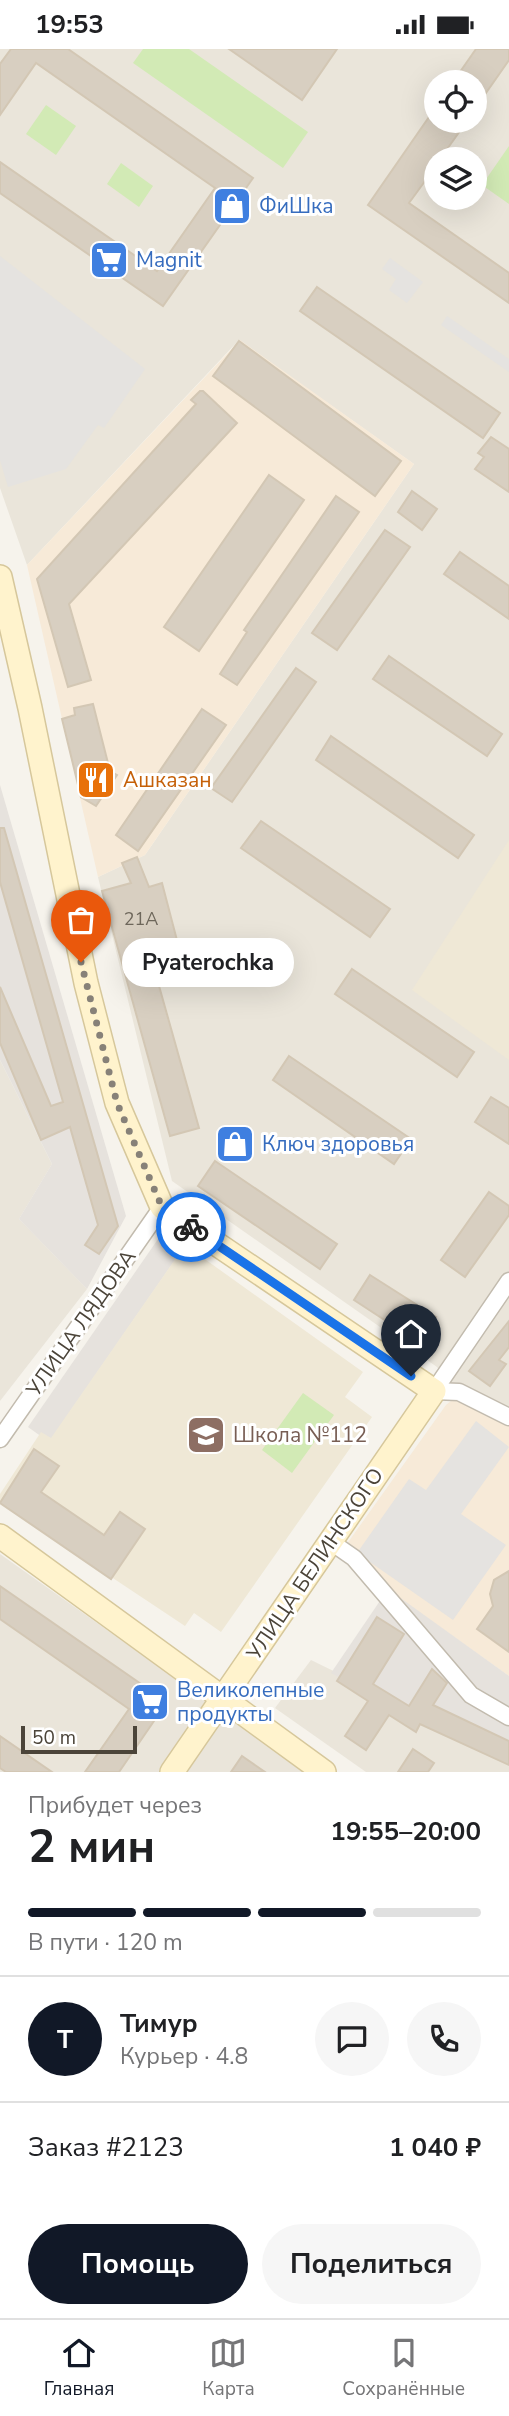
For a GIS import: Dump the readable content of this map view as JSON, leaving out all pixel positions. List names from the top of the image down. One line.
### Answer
{"streets":{"street":["УЛИЦА ЛЯДОВА","УЛИЦА БЕЛИНСКОГО"]},"places":{"shop":["ФиШка","Ключ здоровья"],"supermarket":["Magnit","Великолепные продукты"],"restaurant":["Ашказан"],"other":["Pyaterochka"],"school or university":["Школа №112"]},"house_numbers":["21А"],"scale_bar":"50 m","page":{"status":"19:53","bubble":"Pyaterochka","scale":"50 m","heading":["2 мин","Прибудет через","19:55–20:00"],"panel":["Тимур","Курьер · 4.8","Заказ #2123","1 040 ₽"],"bar":"В пути · 120 m","round":"Т","buttons":["Помощь","Поделиться"],"tabs":["Главная","Карта","Сохранённые"]}}
